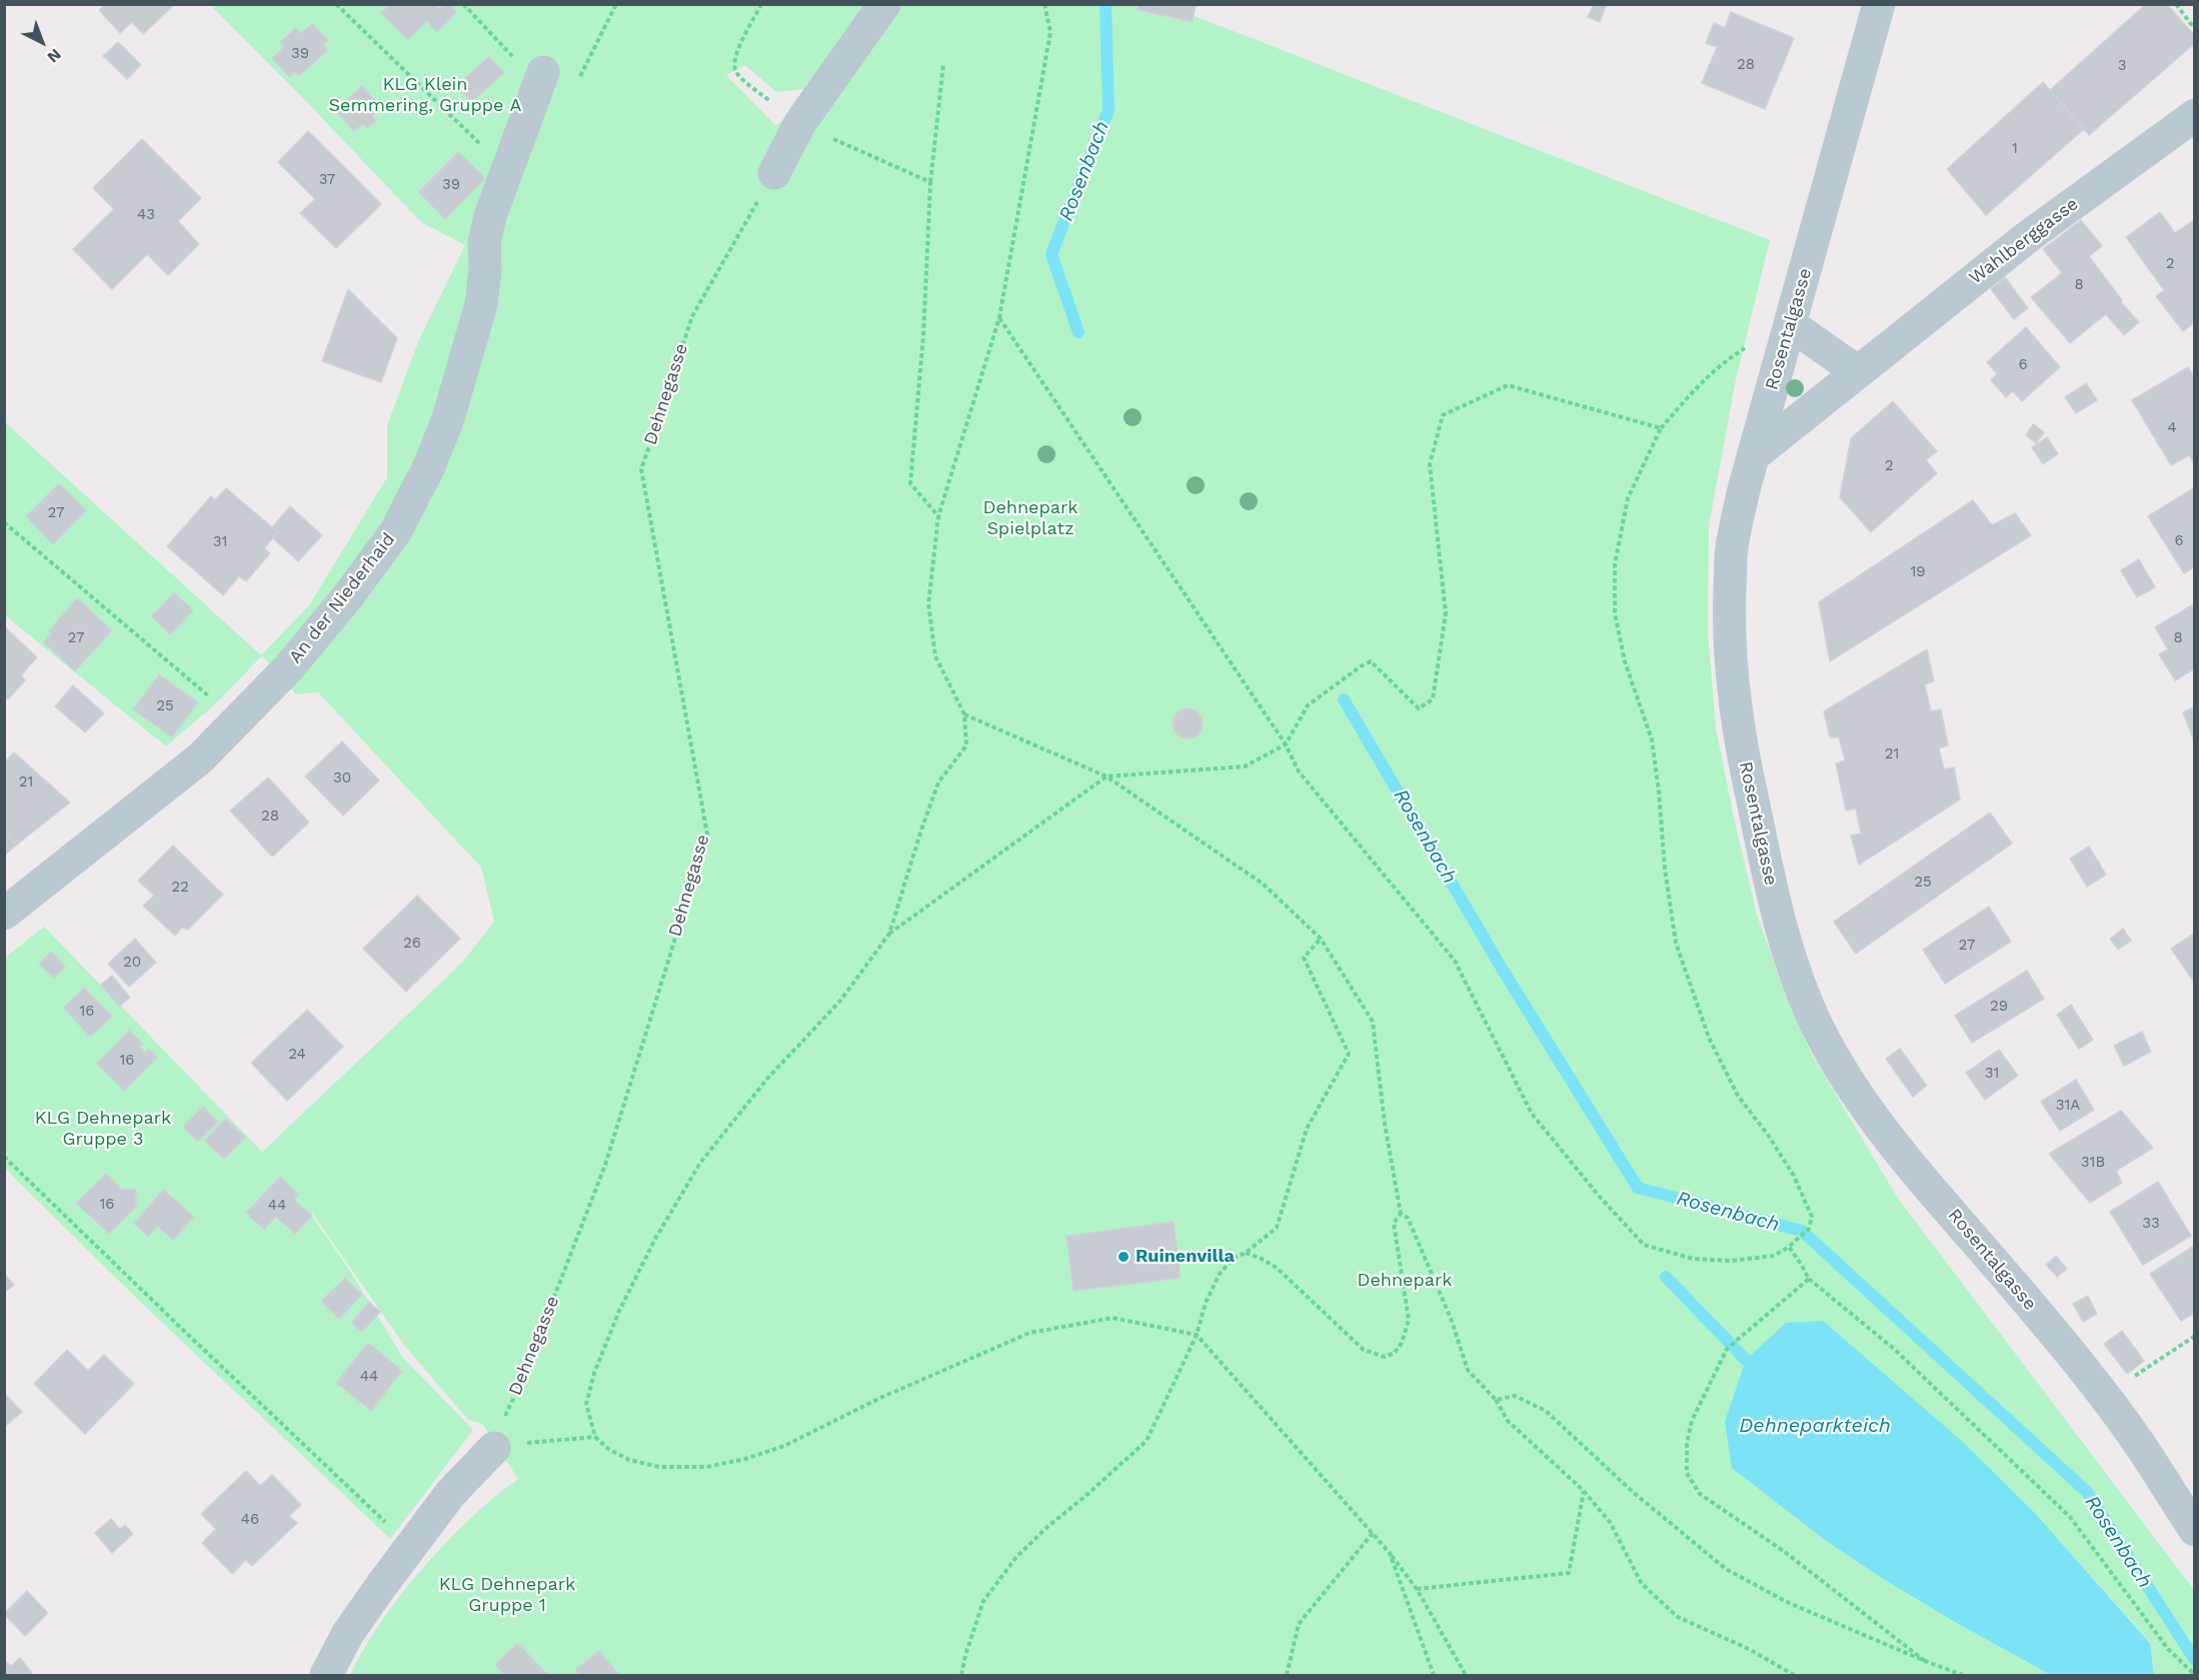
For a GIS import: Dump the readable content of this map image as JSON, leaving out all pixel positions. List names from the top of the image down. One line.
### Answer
{"streets":{"street":["Wahlberggasse","Rosentalgasse","An der Niederhaid"],"path":["Dehnegasse"]},"crossings":[["Wahlberggasse","Rosentalgasse"]],"water":["Rosenbach","Dehneparkteich"],"parks":["KLG Klein Semmering, Gruppe A","Dehnepark Spielplatz","KLG Dehnepark Gruppe 3","Dehnepark","KLG Dehnepark Gruppe 1"],"places":["Ruinenvilla"],"house_numbers":["39","28","3","1","37","39","43","2","8","6","4","2","27","6","31","19","27","8","25","21","30","21","28","25","22","26","27","20","29","16","24","16","31","31A","31B","16","44","33","44","46"],"north":"bottom right"}
